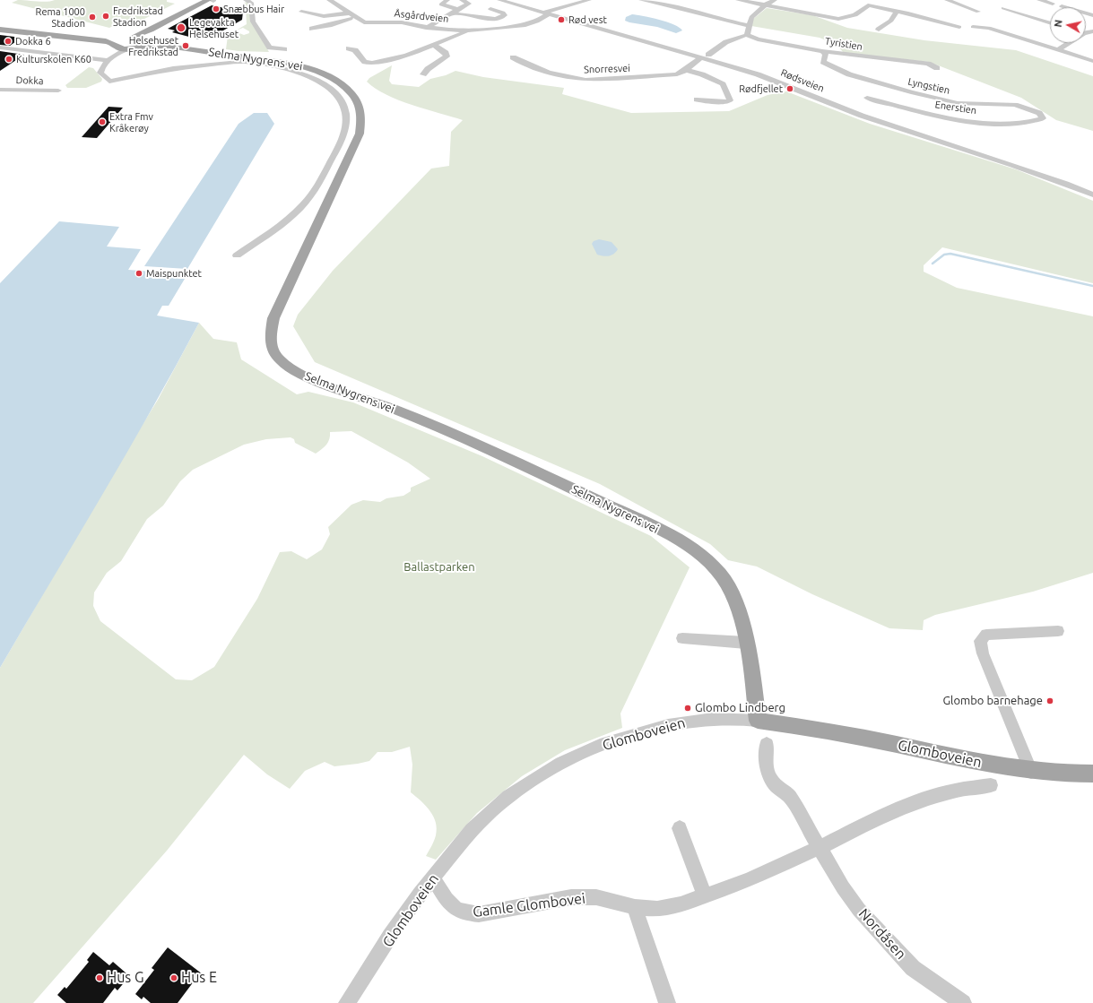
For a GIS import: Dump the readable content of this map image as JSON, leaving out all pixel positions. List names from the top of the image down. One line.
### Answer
{"streets":{"main road":["Selma Nygrens vei","Glomboveien"],"street":["Åsgårdveien","Tyristien","Snorresvei","Dokka","Rødsveien","Lyngstien","Enerstien","Gamle Glombovei","Nordåsen"]},"crossings":[["Åsgårdveien","Rødsveien"],["Tyristien","Lyngstien"],["Selma Nygrens vei","Glomboveien"],["Snorresvei","Rødsveien"],["Lyngstien","Enerstien"],["Glomboveien","Gamle Glombovei"],["Gamle Glombovei","Nordåsen"]],"parks":["Ballastparken"],"places":["Snæbbus Hair","Fredrikstad Stadion","Rema 1000 Stadion","Rød vest","Legevakta Helsehuset","Dokka 6","Helsehuset Fredrikstad","Kulturskolen K60","Rødfjellet","Extra Fmv Kråkerøy","Maispunktet","Glombo barnehage","Glombo Lindberg","Hus G","Hus E"],"north":"left"}
